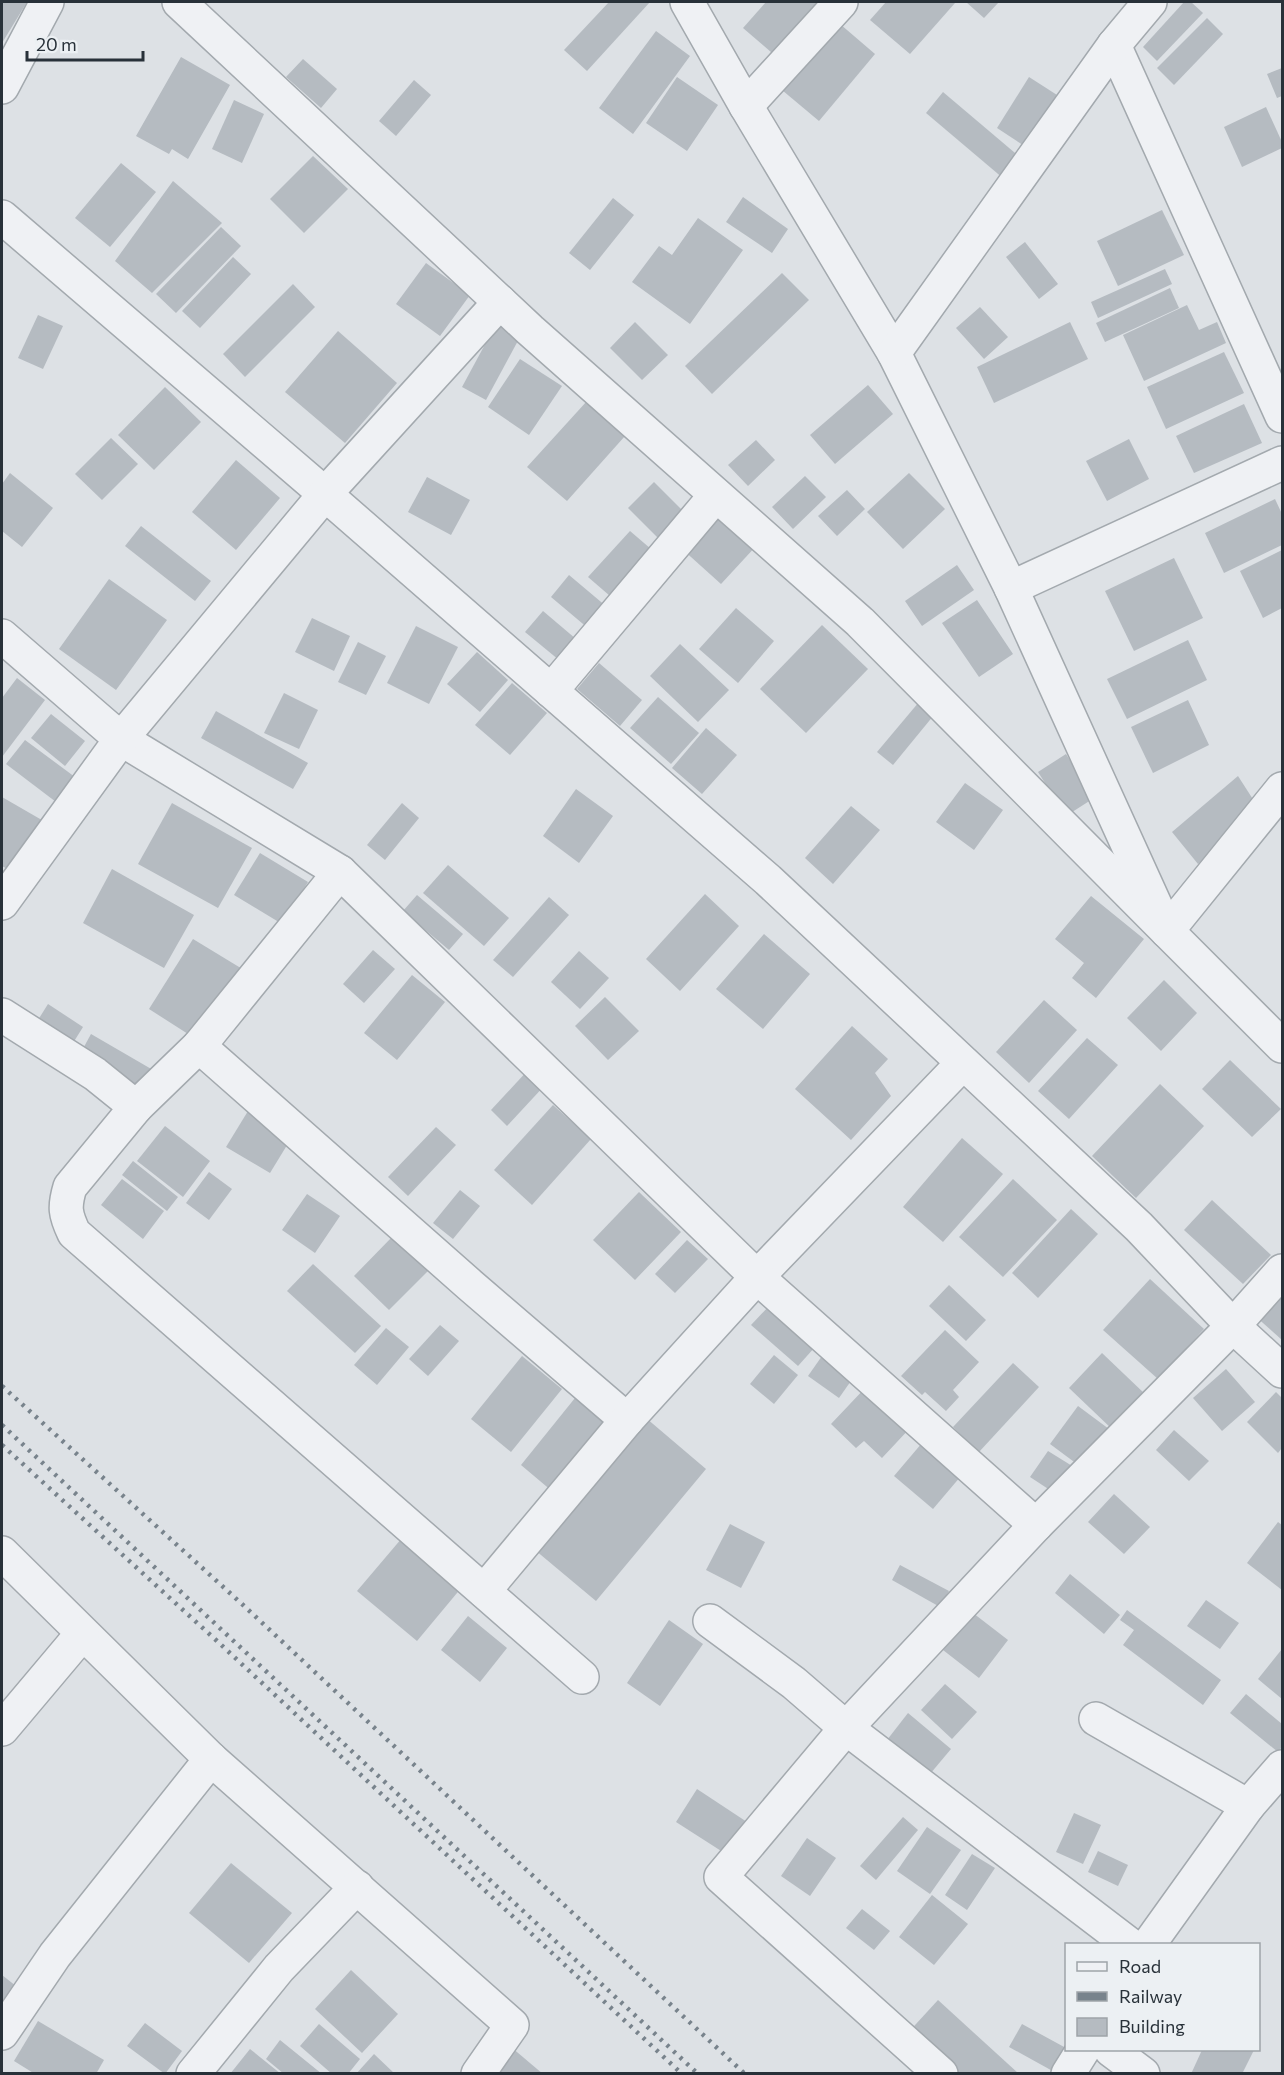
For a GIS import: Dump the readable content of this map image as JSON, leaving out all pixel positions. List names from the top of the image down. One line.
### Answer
{"legend":["Road","Railway","Building"],"scale_bar":"20 m"}
